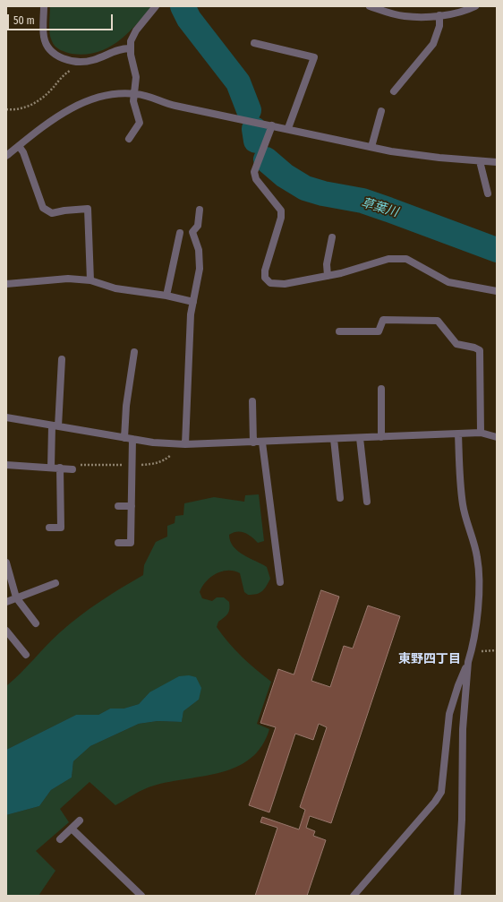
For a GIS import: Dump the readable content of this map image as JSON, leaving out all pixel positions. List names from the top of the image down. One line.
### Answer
{"districts":["東野四丁目"],"water":["草葉川"],"scale_bar":"50 m"}
